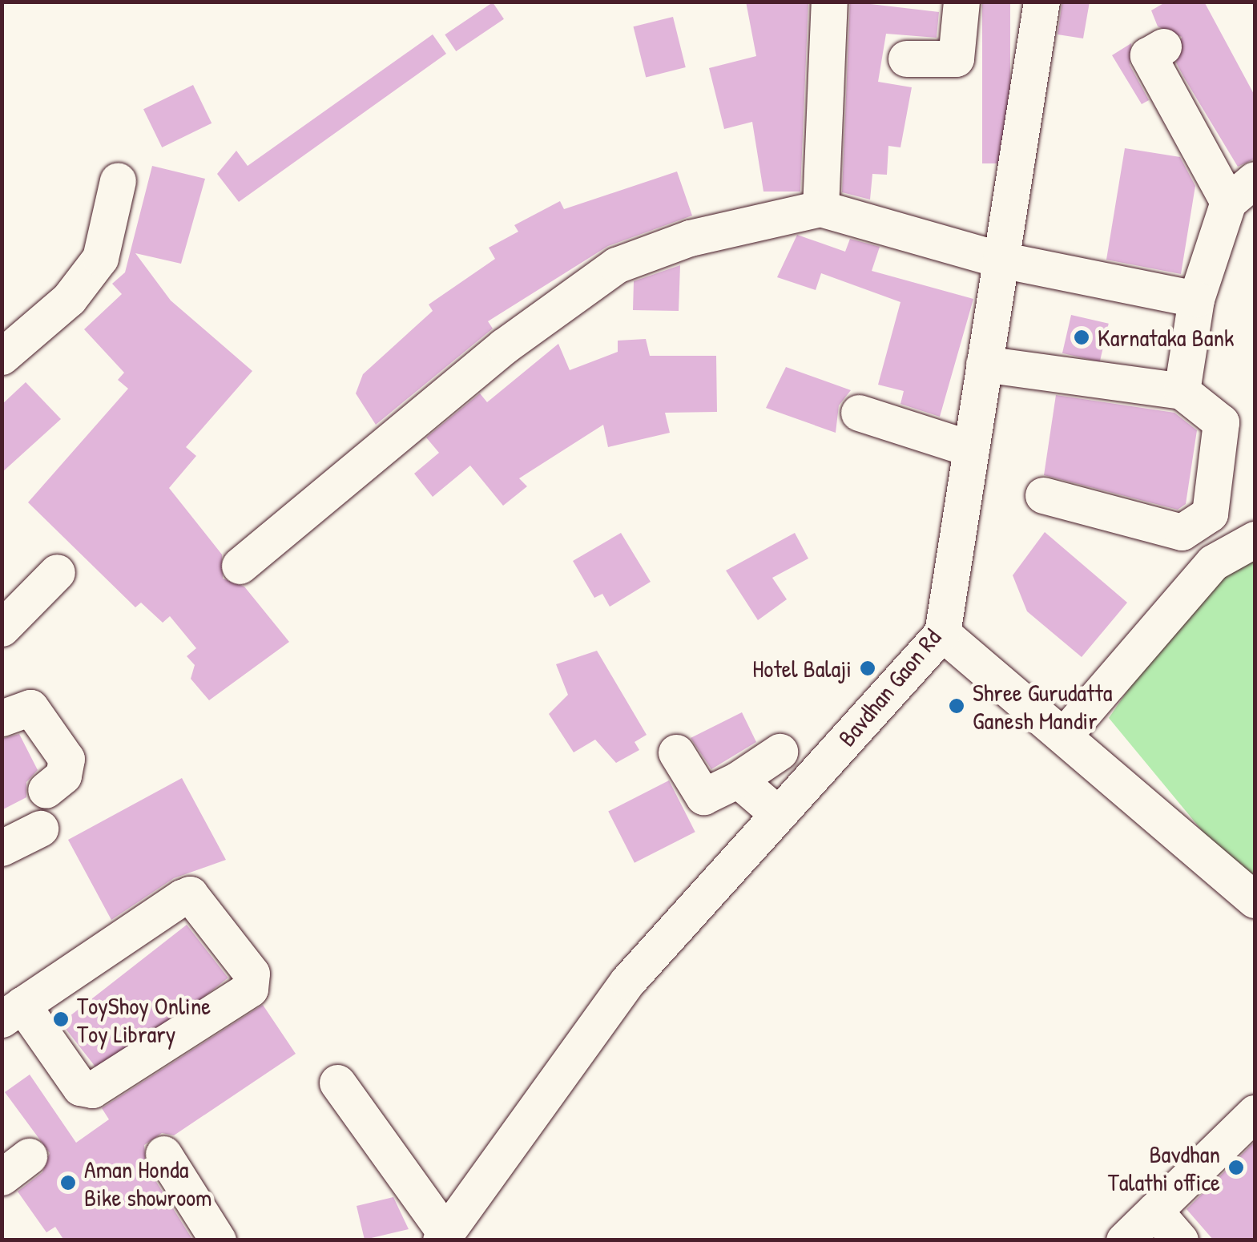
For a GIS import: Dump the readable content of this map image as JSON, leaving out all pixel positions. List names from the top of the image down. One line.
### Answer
{"streets":{"street":["Bavdhan Gaon Rd"]},"places":["Karnataka Bank","Hotel Balaji","Shree Gurudatta Ganesh Mandir","ToyShoy Online Toy Library","Bavdhan Talathi office","Aman Honda Bike showroom"]}
